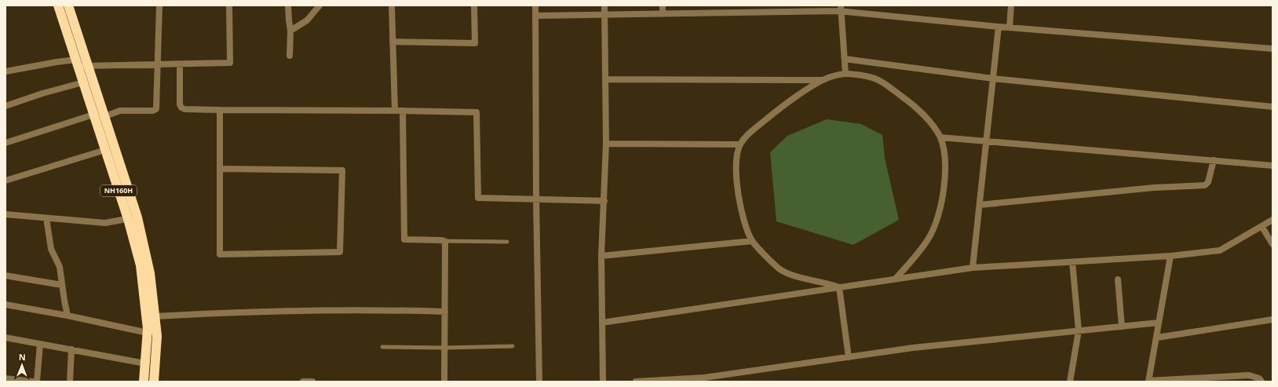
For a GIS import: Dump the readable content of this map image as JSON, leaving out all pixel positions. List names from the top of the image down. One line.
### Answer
{"streets":{"highway":["NH160H"]},"north":"top"}
